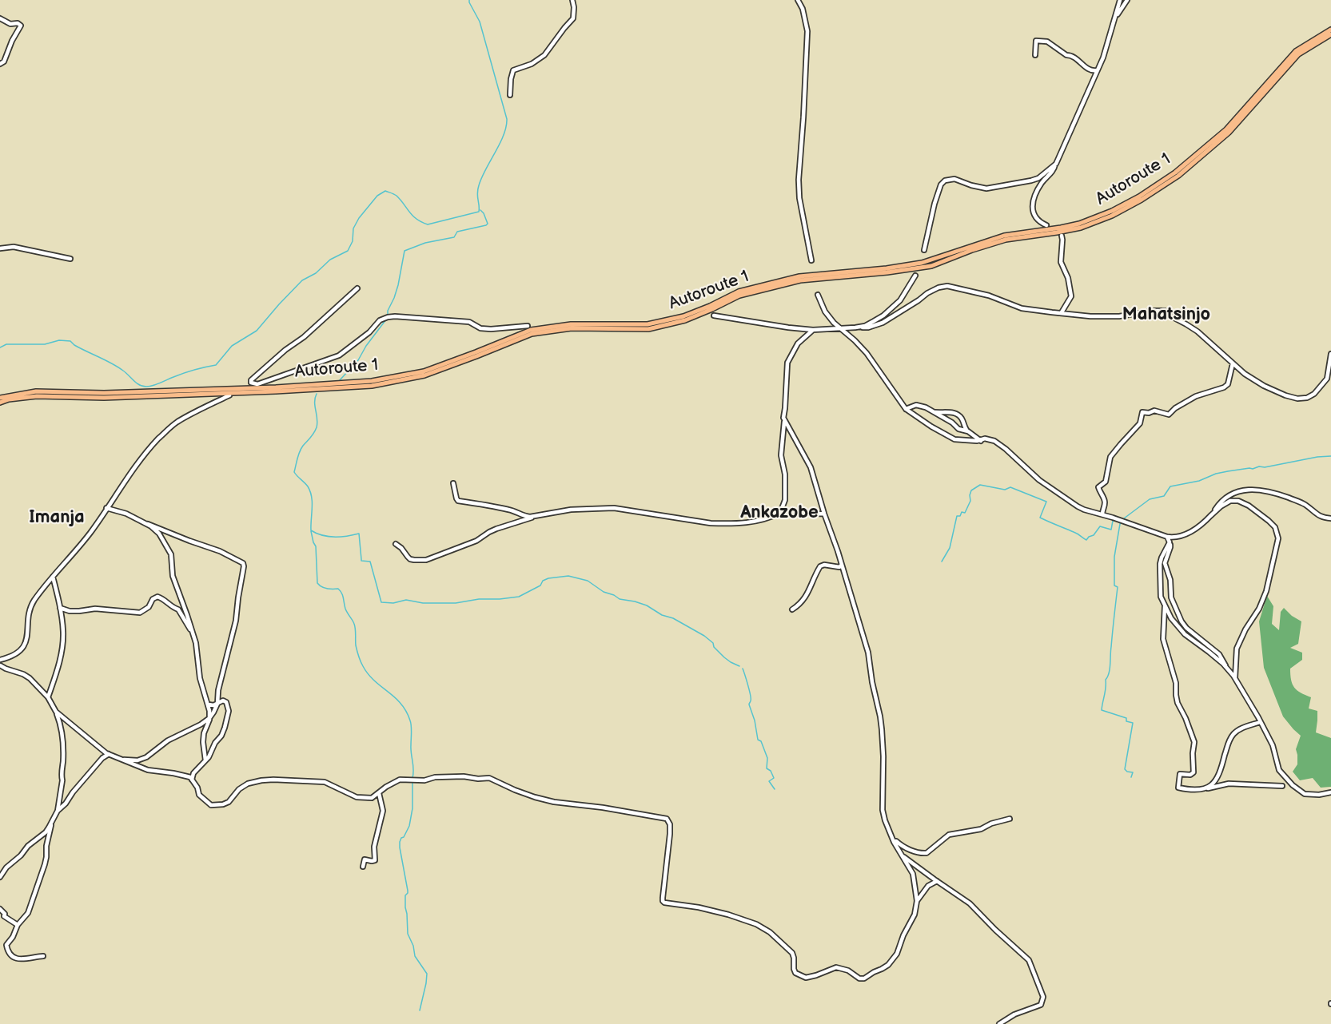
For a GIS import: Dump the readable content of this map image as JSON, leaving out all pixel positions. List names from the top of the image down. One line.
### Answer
{"streets":{"main road":["Autoroute 1"]},"districts":["Mahatsinjo","Ankazobe","Imanja"]}
